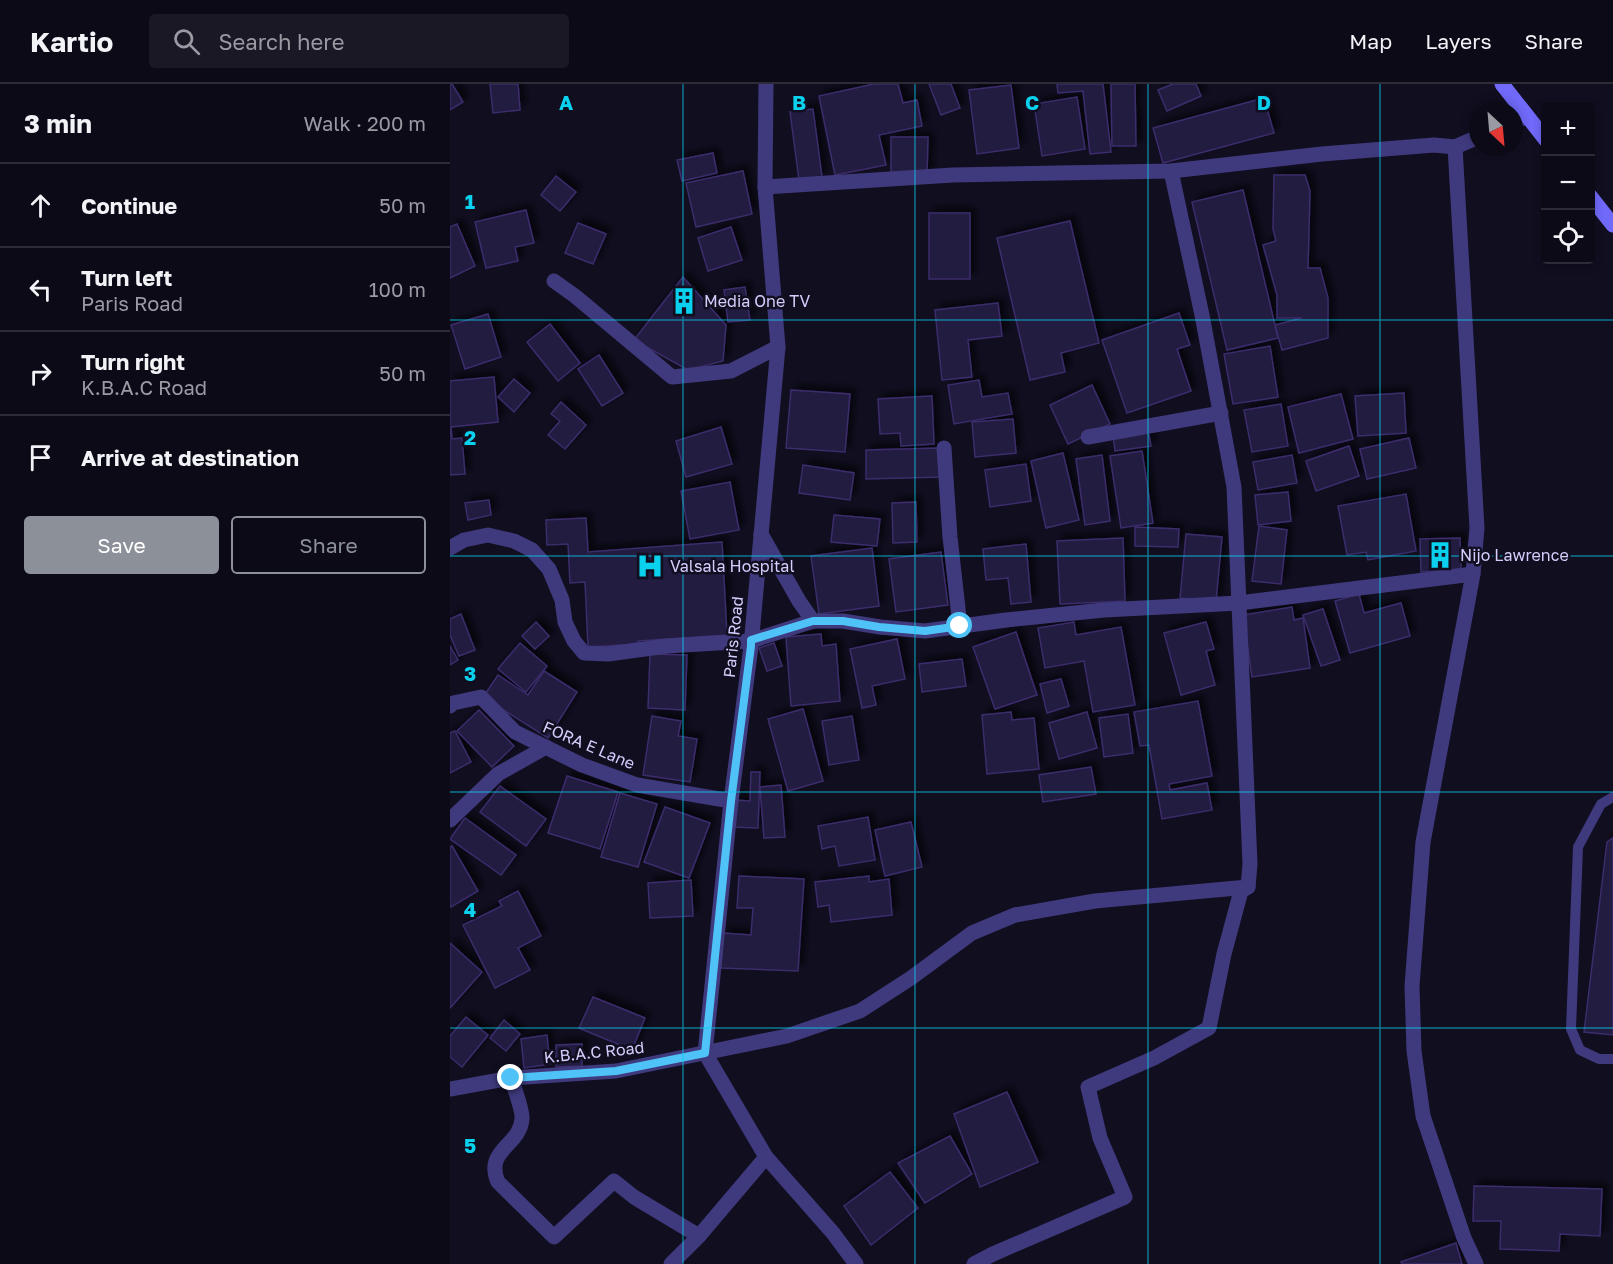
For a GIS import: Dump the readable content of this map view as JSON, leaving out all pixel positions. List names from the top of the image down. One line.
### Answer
{"streets":{"street":["Paris Road","FORA E Lane","K.B.A.C Road"]},"crossings":[["Paris Road","FORA E Lane"],["Paris Road","K.B.A.C Road"]],"places":{"building":["Media One TV","Nijo Lawrence"],"hospital":["Valsala Hospital"]},"north":"bottom right","page":{"header":"Kartio","search":"Search here","nav":["Map","Layers","Share"],"heading":["3 min","Walk · 200 m"],"map_buttons":["+","−"],"list":[["Continue","50 m"],["Turn left","Paris Road","100 m"],["Turn right","K.B.A.C Road","50 m"],"Arrive at destination"],"buttons":["Save","Share"]},"grid":{"columns":["A","B","C","D"],"rows":["1","2","3","4","5"]}}
